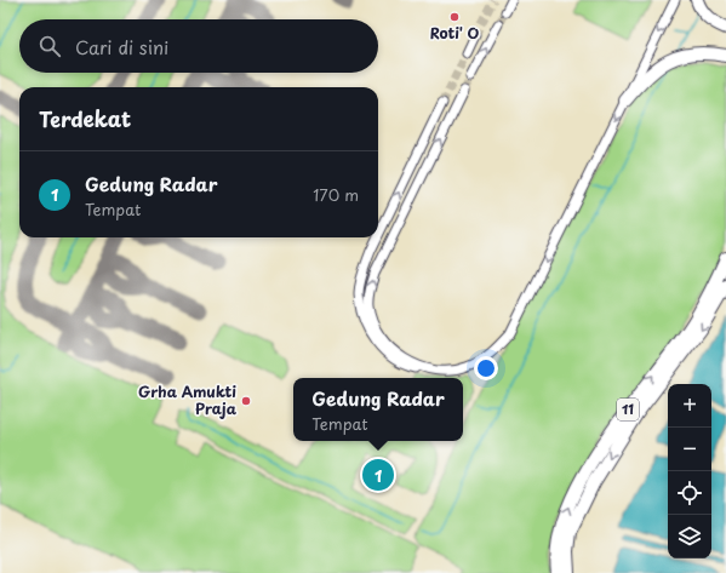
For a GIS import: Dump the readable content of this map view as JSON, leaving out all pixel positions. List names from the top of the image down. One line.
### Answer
{"streets":{"highway":["11"]},"places":["Roti' O","Grha Amukti Praja"],"page":{"search":"Cari di sini","heading":"Terdekat","list":[{"mark":"1","name":"Gedung Radar","note":"Tempat","value":"170 m"}],"popup":["Gedung Radar","Tempat"],"map_buttons":["+","−"],"pins":"1"}}
